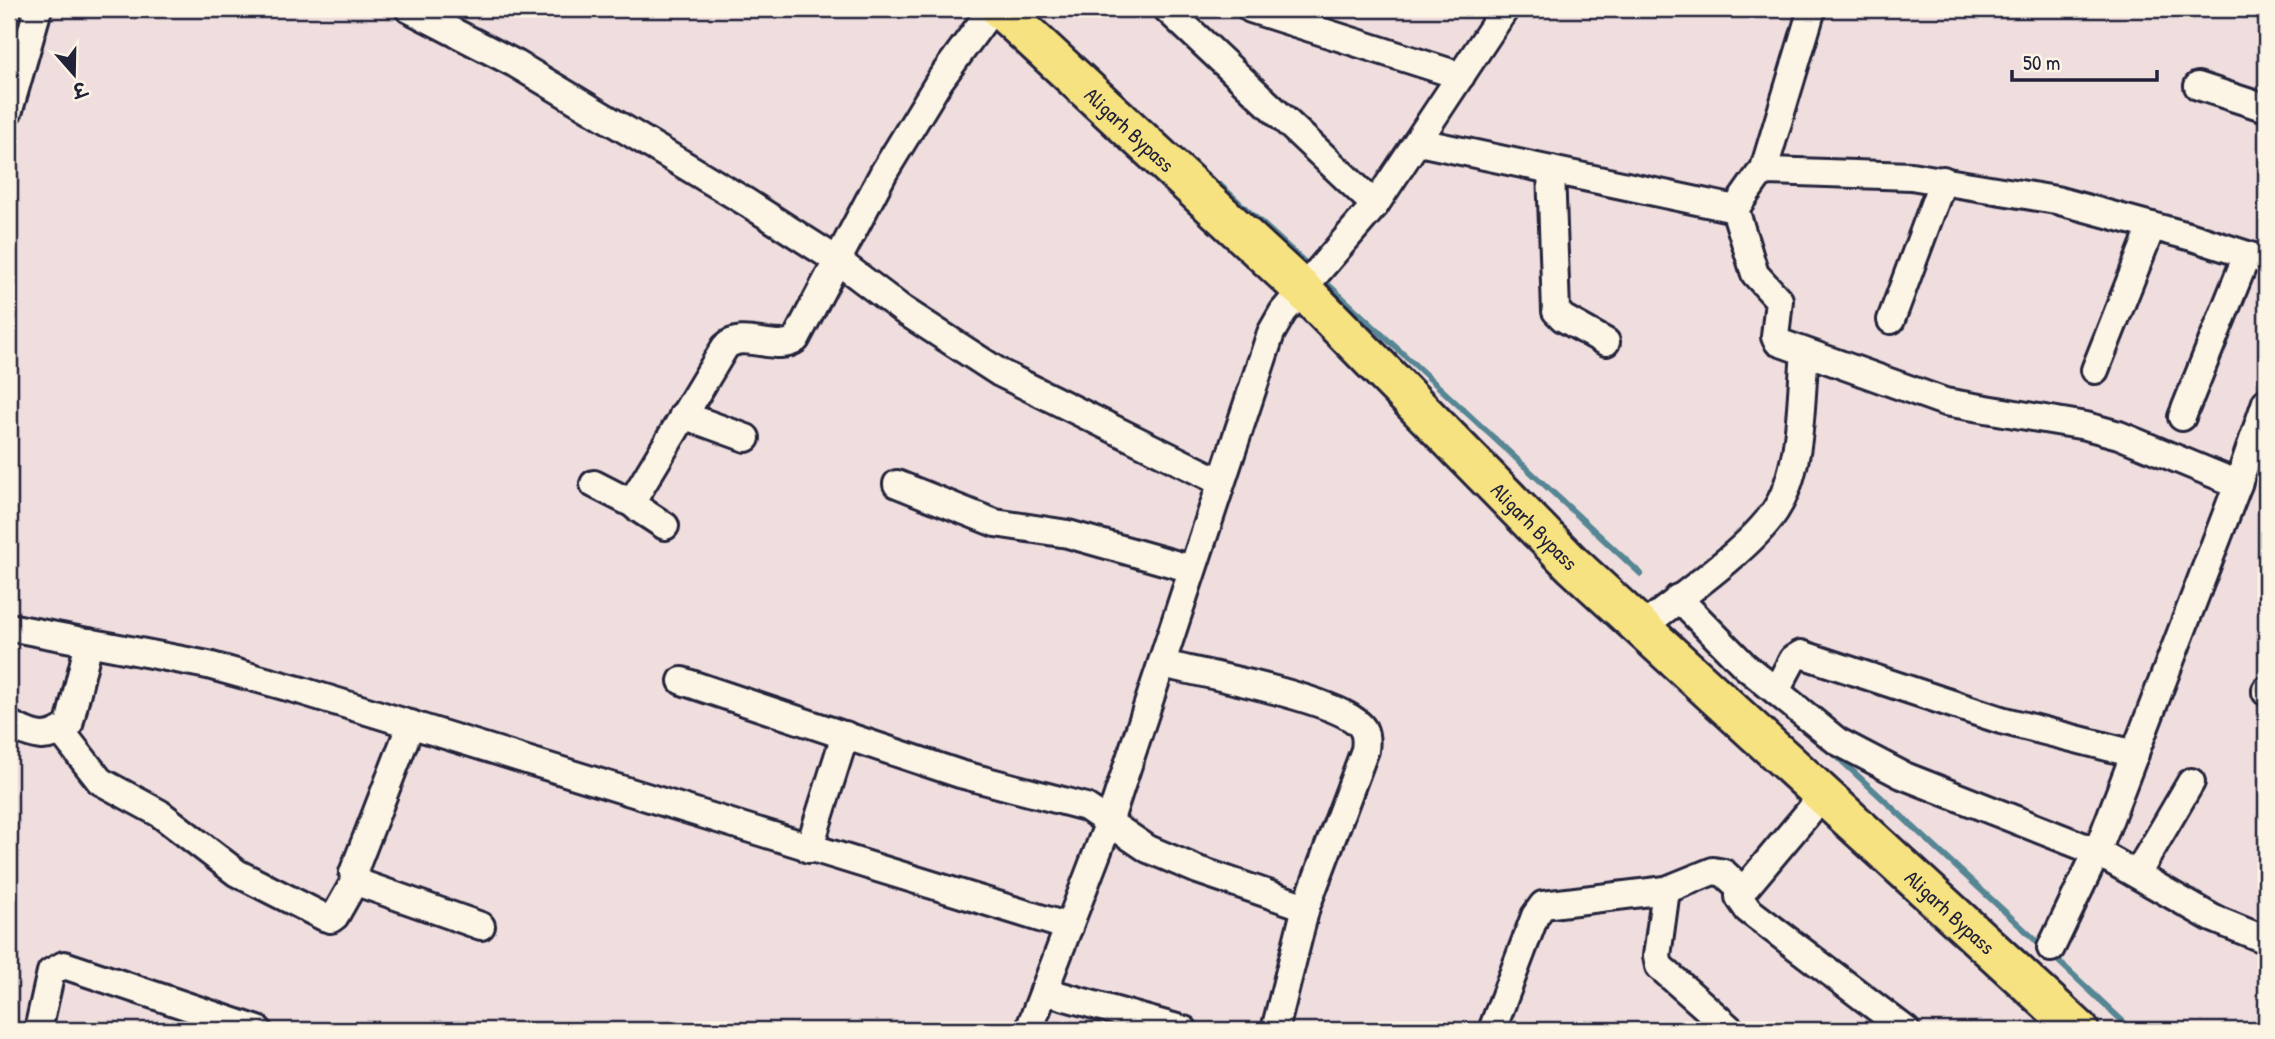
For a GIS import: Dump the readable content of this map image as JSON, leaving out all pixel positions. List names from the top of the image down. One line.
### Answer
{"streets":{"highway":["Aligarh Bypass"]},"scale_bar":"50 m","north":"bottom"}
